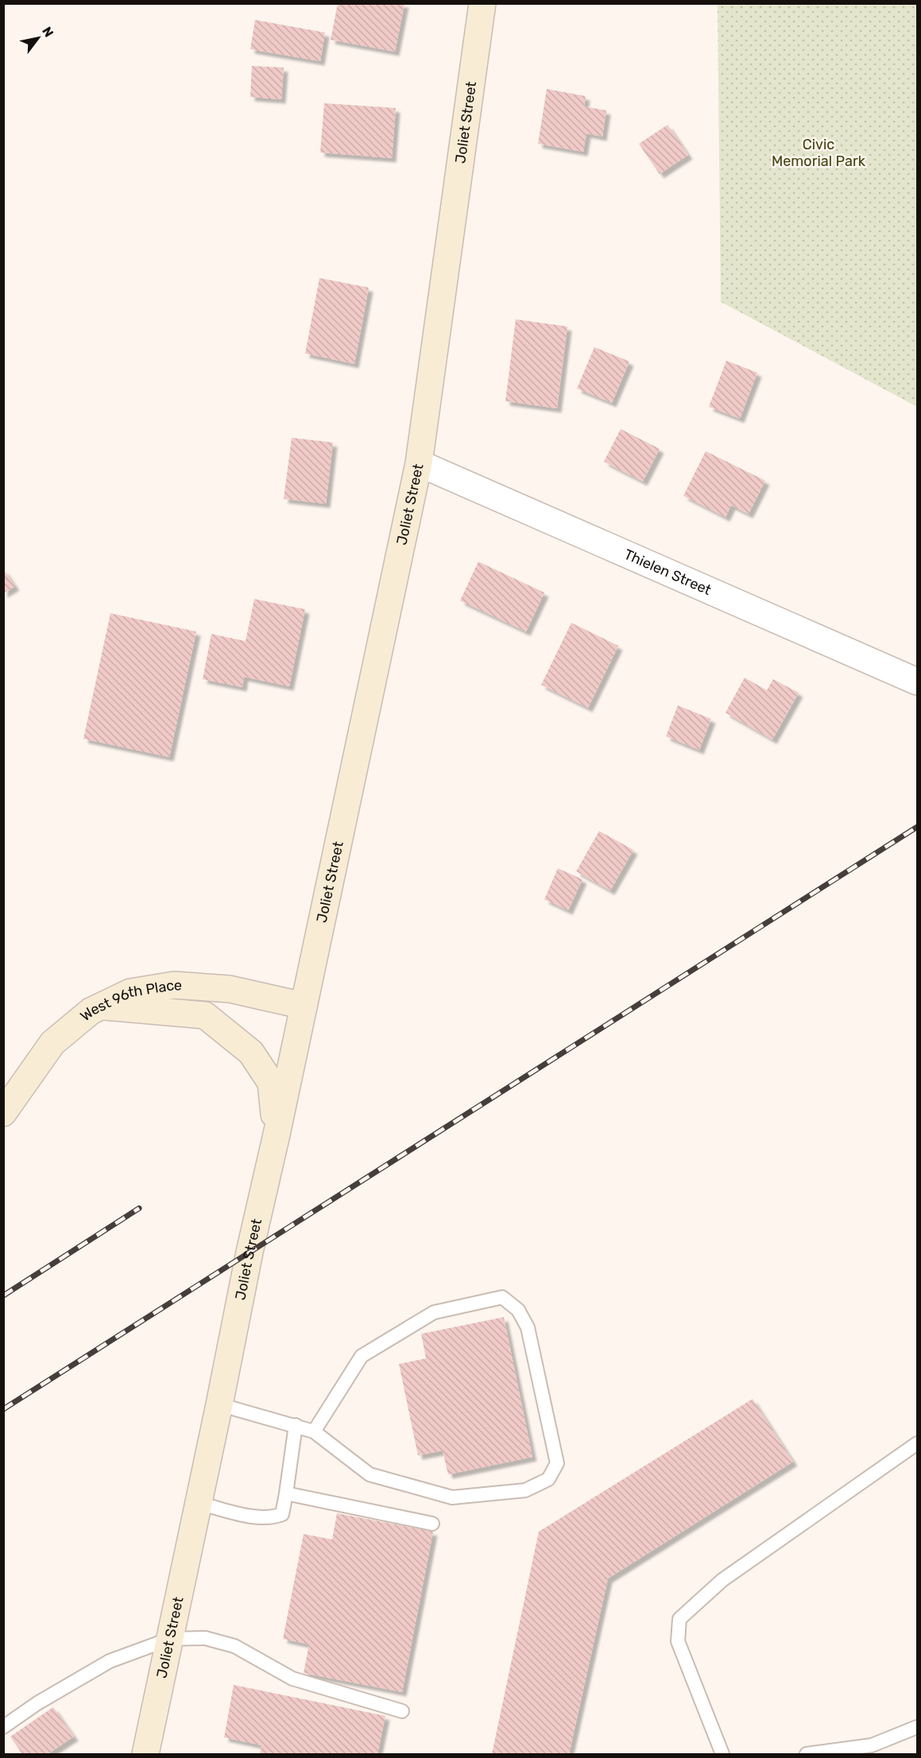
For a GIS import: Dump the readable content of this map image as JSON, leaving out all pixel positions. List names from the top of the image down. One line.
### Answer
{"streets":{"street":["Joliet Street","Thielen Street","West 96th Place"]},"crossings":[["Joliet Street","Thielen Street"],["Joliet Street","West 96th Place"]],"parks":["Civic Memorial Park"],"north":"top right"}
